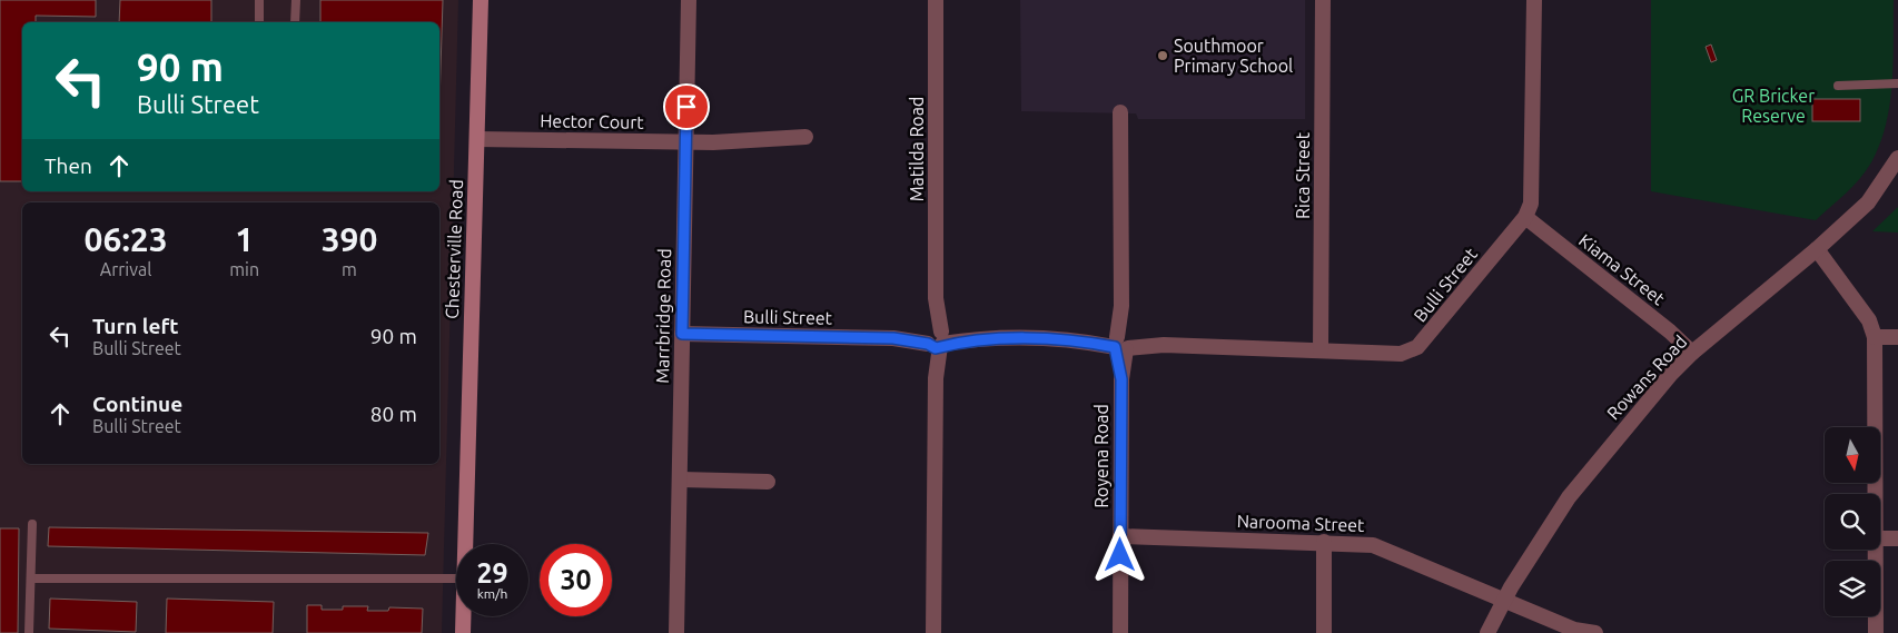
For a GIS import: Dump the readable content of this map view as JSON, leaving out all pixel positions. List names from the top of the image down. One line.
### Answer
{"streets":{"main road":["Chesterville Road"],"street":["Hector Court","Matilda Road","Rica Street","Kiama Street","Bulli Street","Marrbridge Road","Rowans Road","Royena Road","Narooma Street"]},"crossings":[["Hector Court","Chesterville Road"],["Hector Court","Marrbridge Road"],["Matilda Road","Bulli Street"],["Rica Street","Bulli Street"],["Kiama Street","Bulli Street"],["Kiama Street","Rowans Road"],["Bulli Street","Marrbridge Road"],["Bulli Street","Royena Road"],["Rowans Road","Narooma Street"],["Royena Road","Narooma Street"]],"parks":["GR Bricker Reserve"],"places":["Southmoor Primary School"],"north":"bottom","page":{"turn":["90 m","Bulli Street"],"then":"Then","eta":["06:23","Arrival","1","min","390","m"],"list":[{"name":"Turn left","note":"Bulli Street","value":"90 m"},{"name":"Continue","note":"Bulli Street","value":"80 m"}],"speed":"29 km/h","limit":"30"}}
